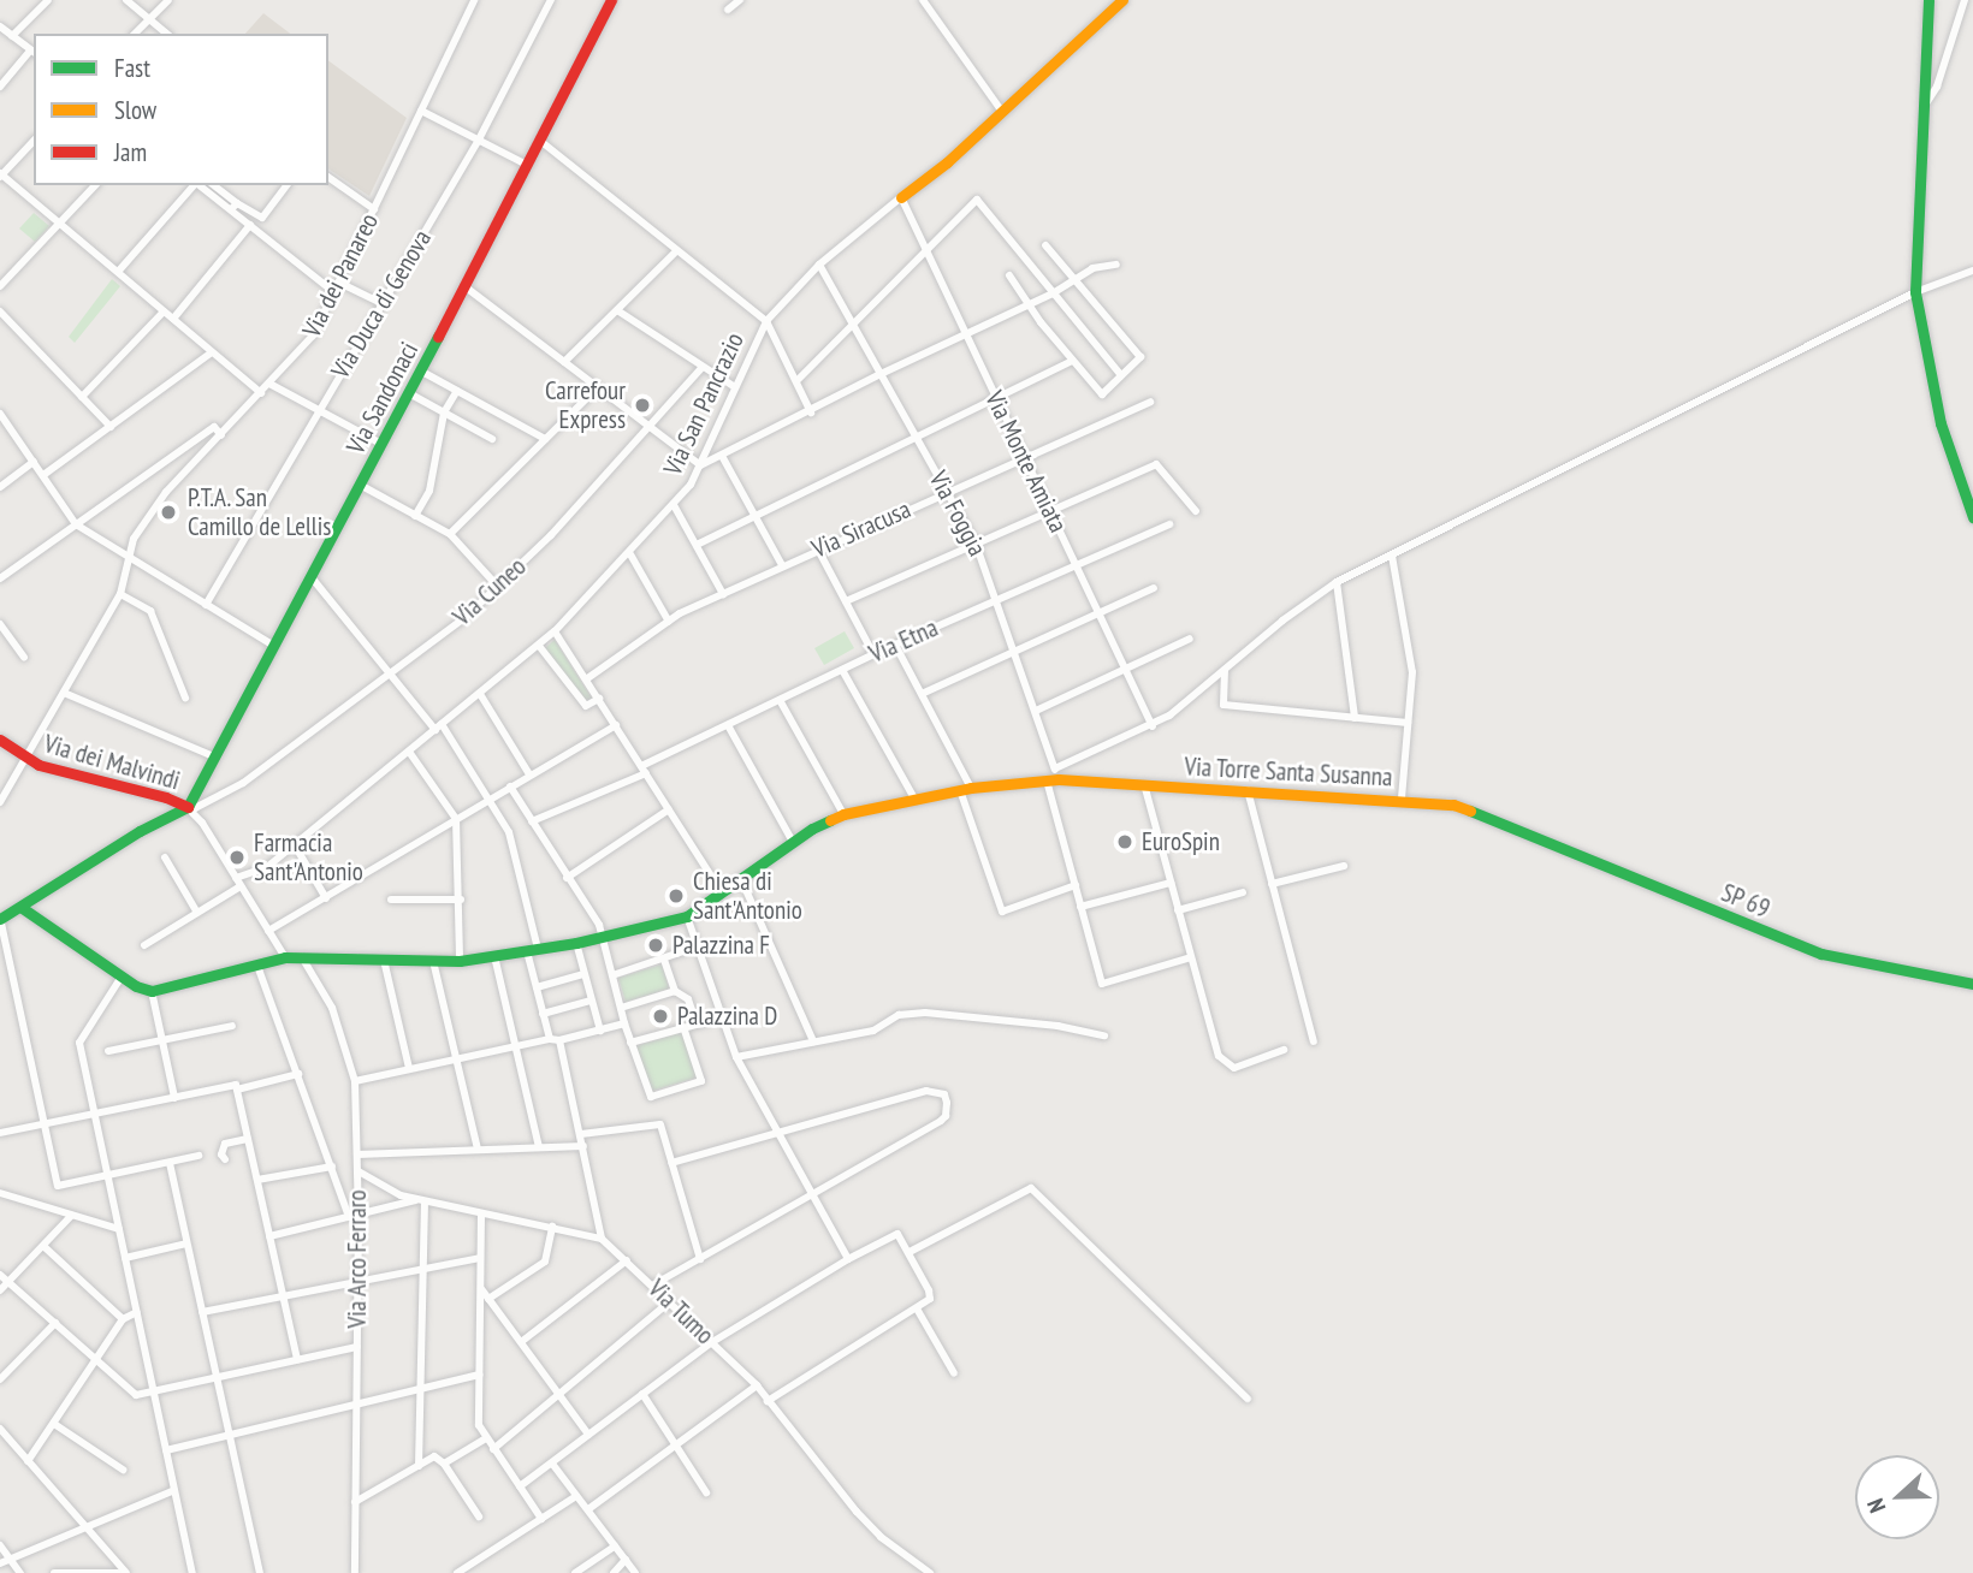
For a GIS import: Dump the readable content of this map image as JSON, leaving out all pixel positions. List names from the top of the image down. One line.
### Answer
{"streets":{"main road":["Via Sandonaci","Via San Pancrazio","Via dei Malvindi","Via Torre Santa Susanna","SP 69"],"street":["Via dei Panareo","Via Duca di Genova","Via Monte Amiata","Via Foggia","Via Siracusa","Via Cuneo","Via Etna","Via Arco Ferraro","Via Tumo"]},"crossings":[["Via dei Panareo","Via dei Malvindi"],["Via Sandonaci","Via Cuneo"],["Via Sandonaci","Via dei Malvindi"],["Via San Pancrazio","Via Monte Amiata"],["Via San Pancrazio","Via Foggia"],["Via Monte Amiata","Via Siracusa"],["Via Monte Amiata","Via Etna"],["Via Foggia","Via Siracusa"],["Via Foggia","Via Etna"],["Via Foggia","Via Torre Santa Susanna"],["Via Cuneo","Via dei Malvindi"],["Via Torre Santa Susanna","SP 69"],["Via Arco Ferraro","Via Tumo"]],"places":["Carrefour Express","P.T.A. San Camillo de Lellis","EuroSpin","Farmacia Sant'Antonio","Chiesa di Sant'Antonio","Palazzina F","Palazzina D"],"legend":["Fast","Slow","Jam"],"north":"left"}
